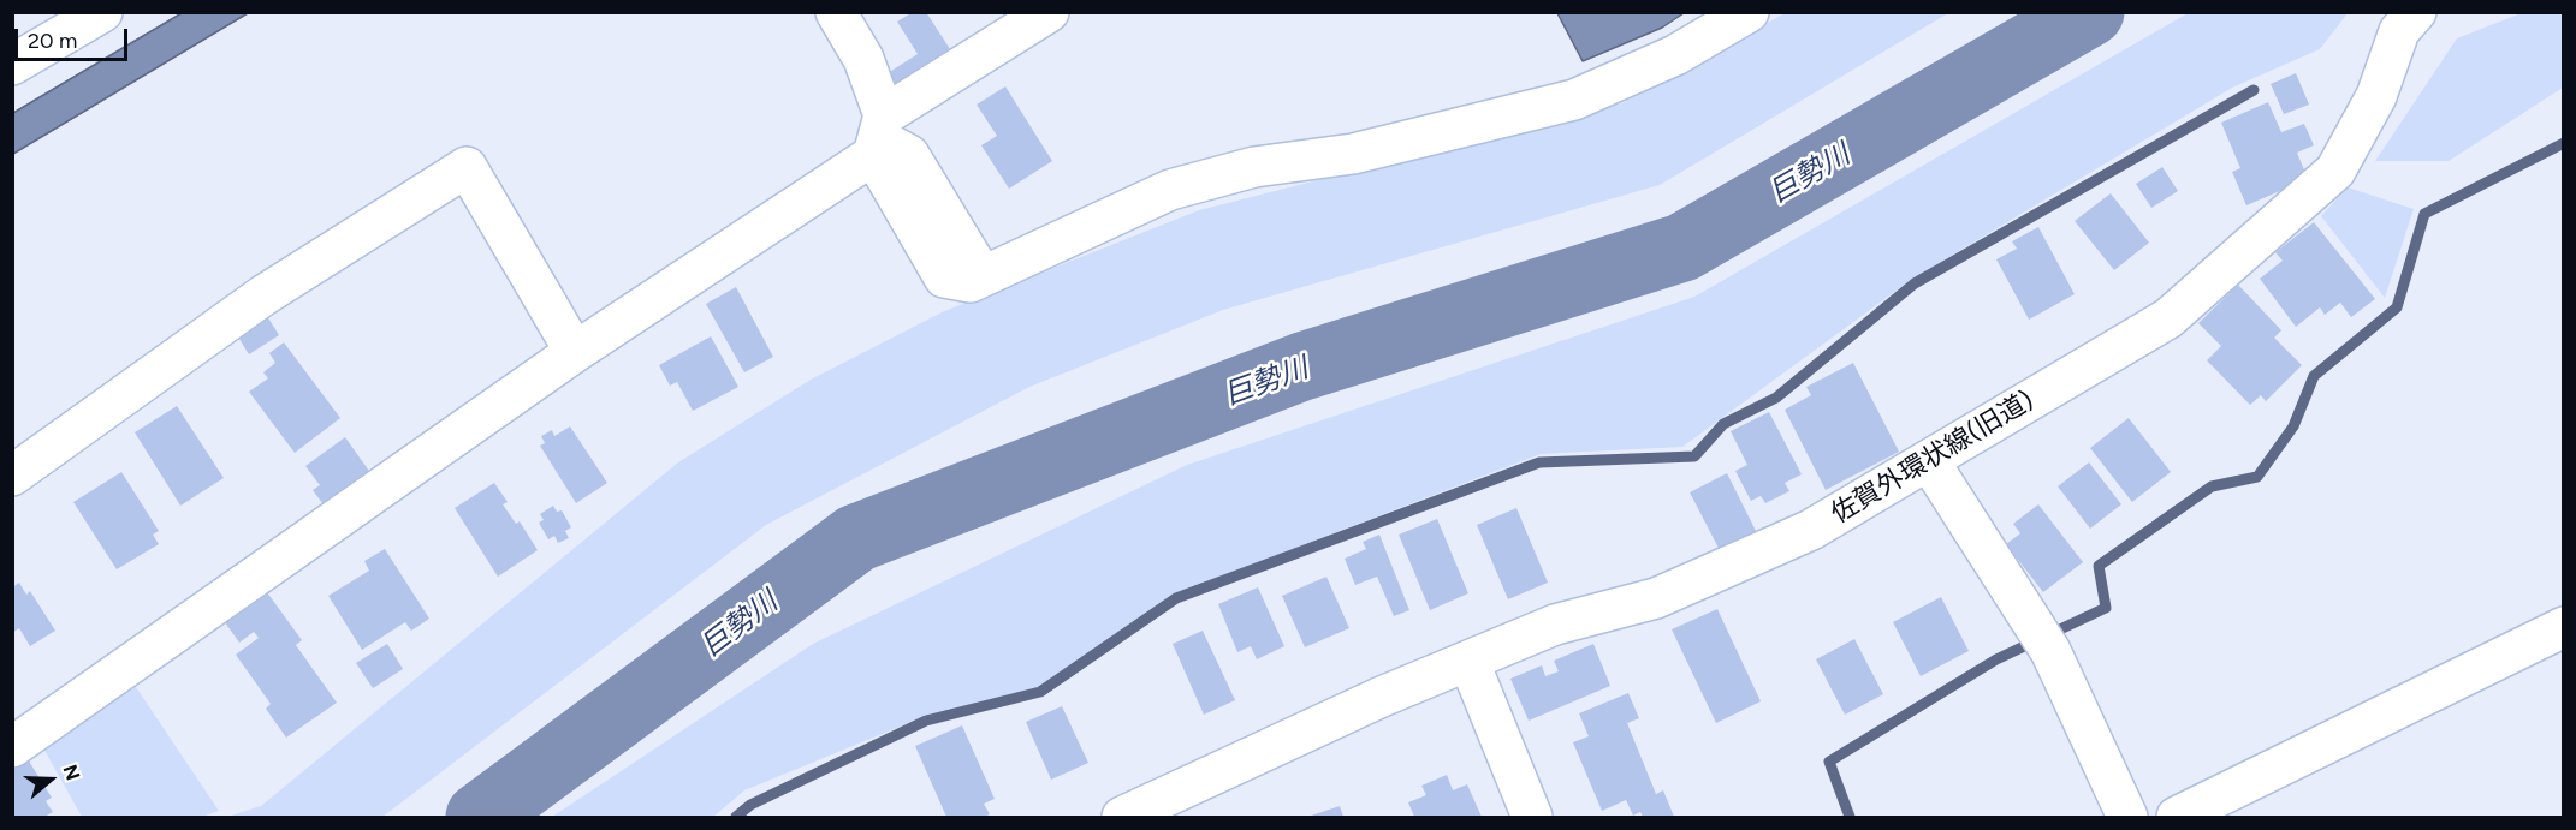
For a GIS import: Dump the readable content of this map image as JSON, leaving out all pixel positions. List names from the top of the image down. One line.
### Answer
{"streets":{"street":["佐賀外環状線(旧道)"]},"water":["巨勢川"],"scale_bar":"20 m","north":"right"}
